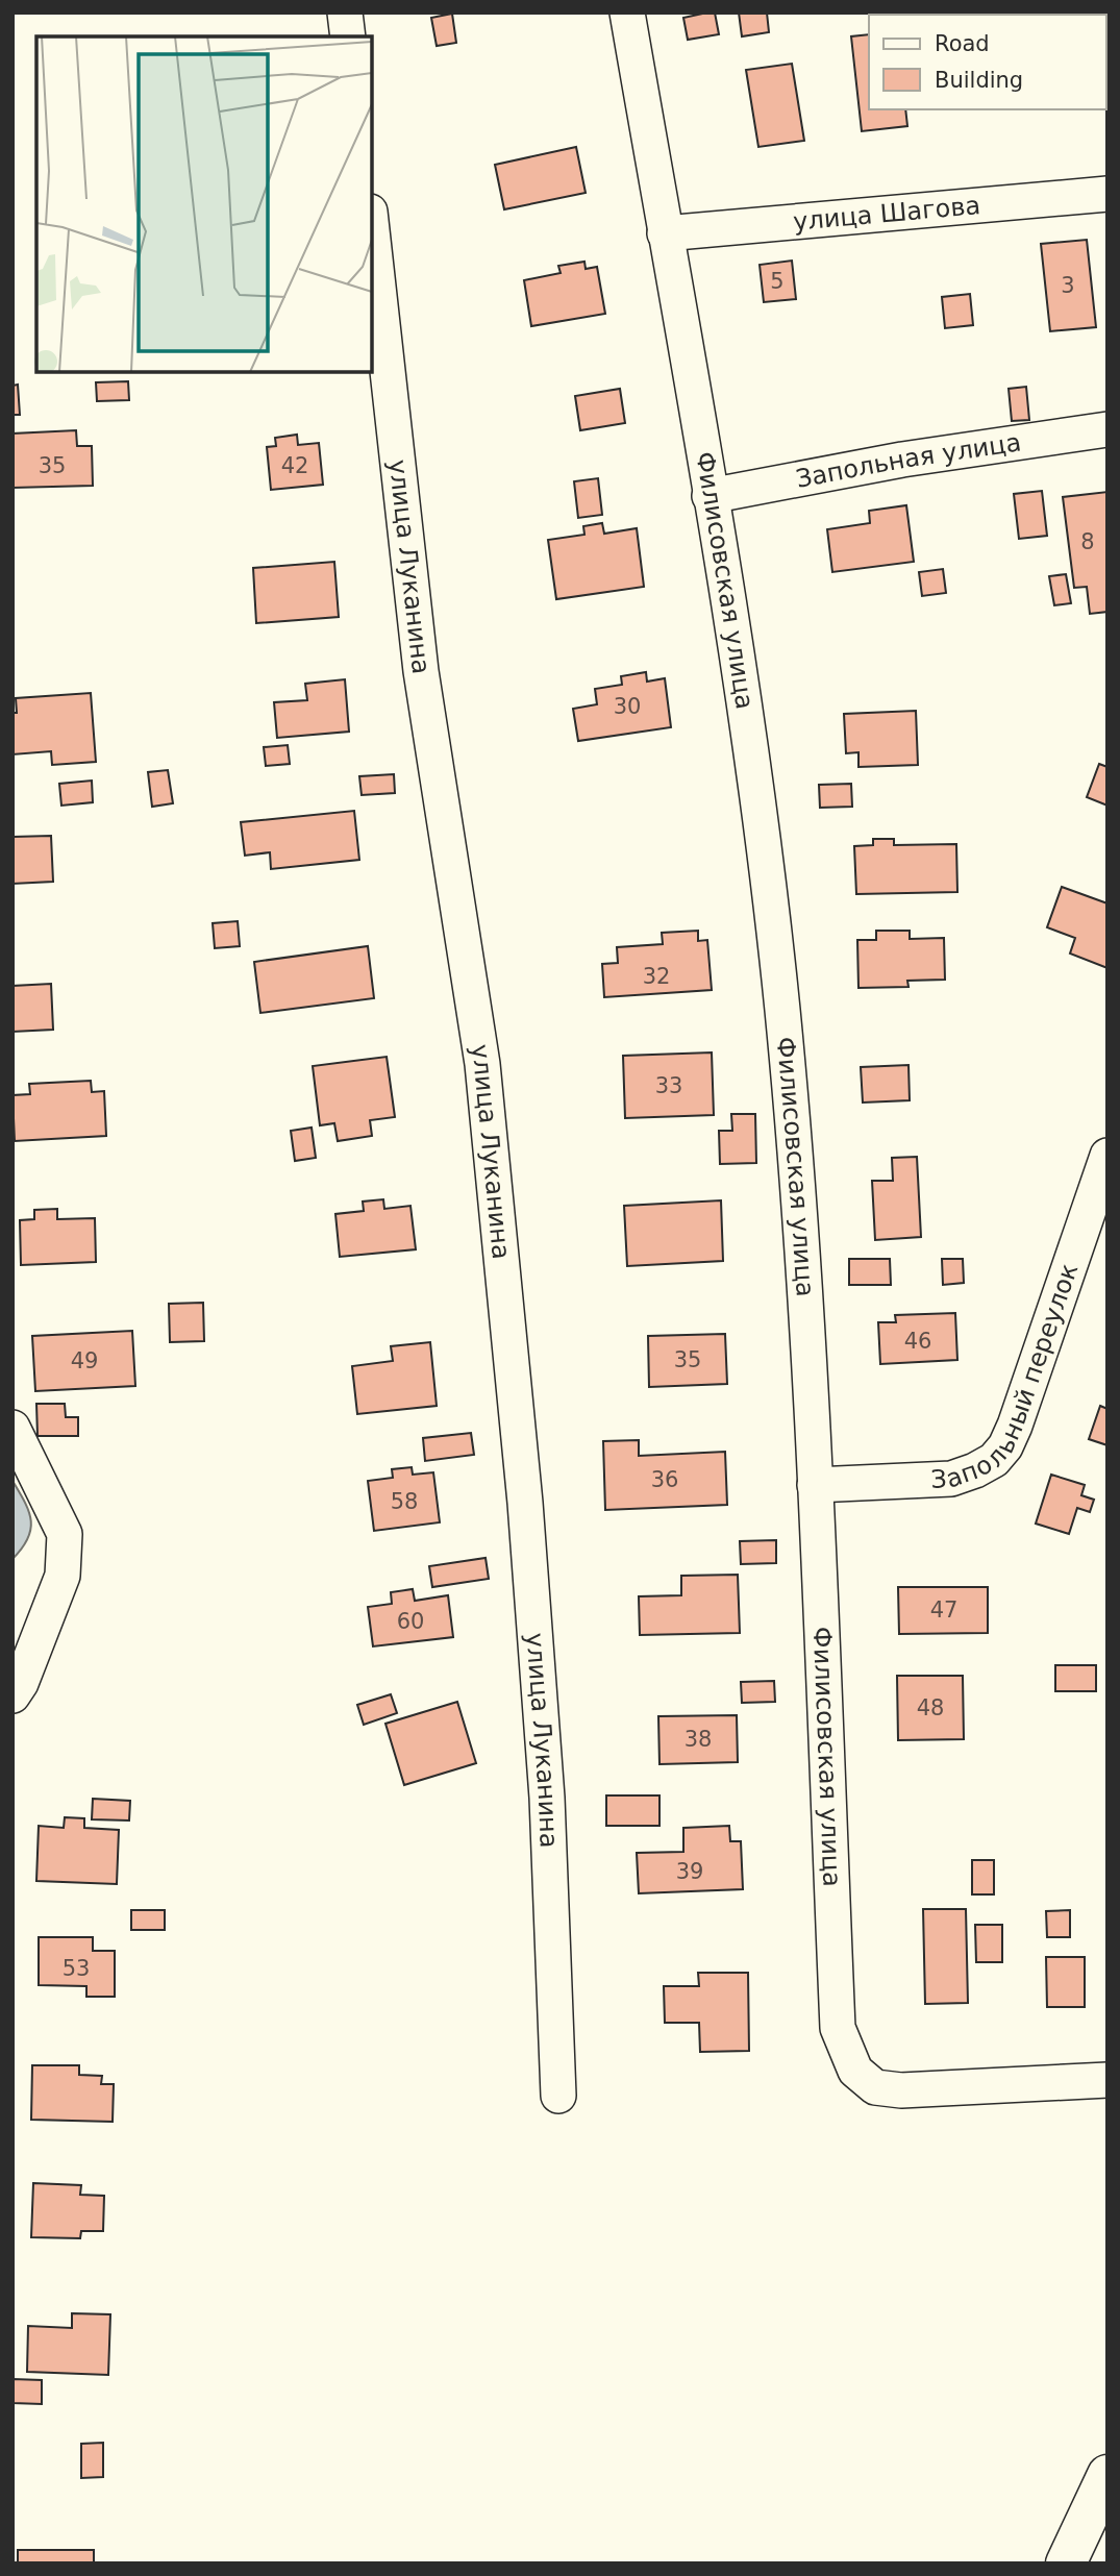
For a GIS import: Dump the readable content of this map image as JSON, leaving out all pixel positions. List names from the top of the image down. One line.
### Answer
{"streets":{"street":["улица Шагова","Запольная улица","улица Луканина","Филисовская улица","Запольный переулок"]},"crossings":[["улица Шагова","Филисовская улица"],["Запольная улица","Филисовская улица"],["Филисовская улица","Запольный переулок"]],"house_numbers":["5","3","35","42","8","30","32","33","46","35","49","36","58","47","60","48","38","39","53"],"legend":["Road","Building"]}
